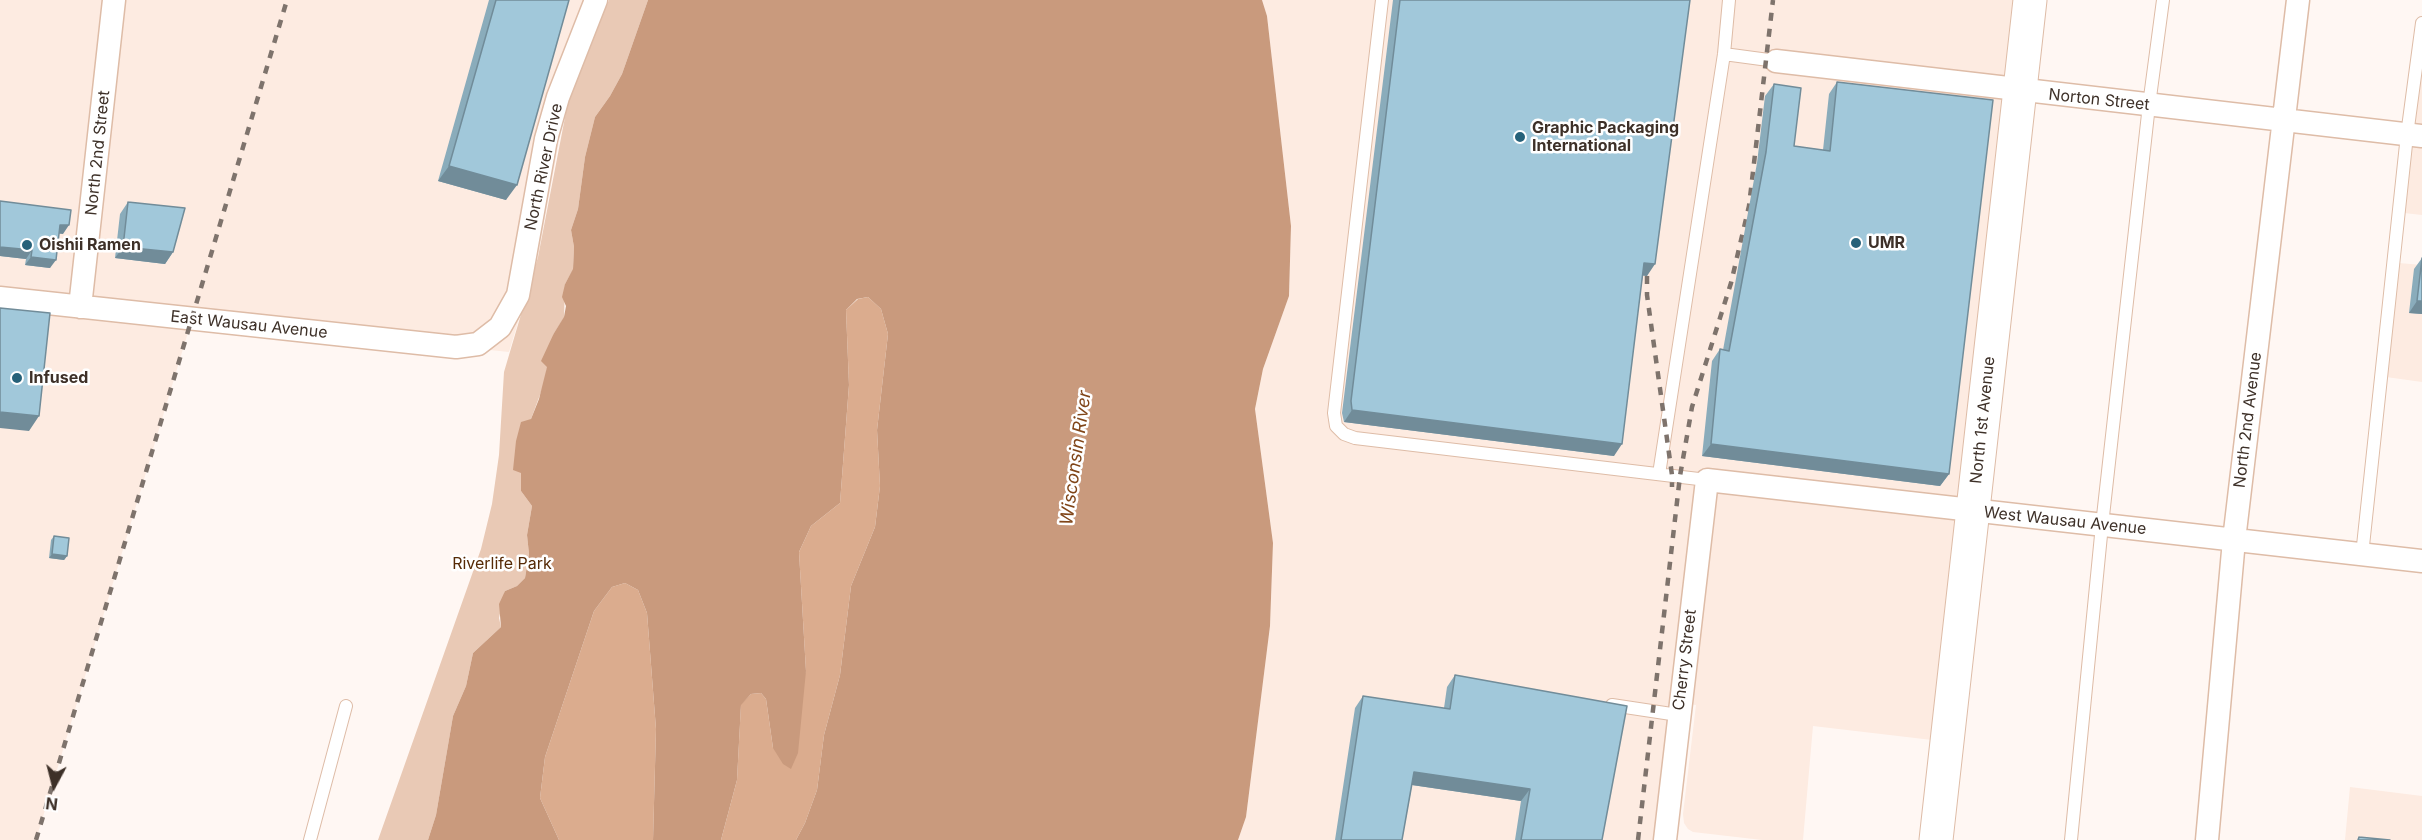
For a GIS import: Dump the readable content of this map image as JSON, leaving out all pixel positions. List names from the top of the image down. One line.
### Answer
{"streets":{"main road":["North 1st Avenue"],"street":["Norton Street","North 2nd Street","North River Drive","East Wausau Avenue","North 2nd Avenue","West Wausau Avenue","Cherry Street"]},"crossings":[["Norton Street","North 1st Avenue"],["Norton Street","North 2nd Avenue"],["North 2nd Street","East Wausau Avenue"],["North River Drive","East Wausau Avenue"],["North 1st Avenue","West Wausau Avenue"],["North 2nd Avenue","West Wausau Avenue"],["West Wausau Avenue","Cherry Street"]],"water":["Wisconsin River"],"parks":["Riverlife Park"],"places":["Graphic Packaging International","UMR","Oishii Ramen","Infused"],"north":"bottom"}
